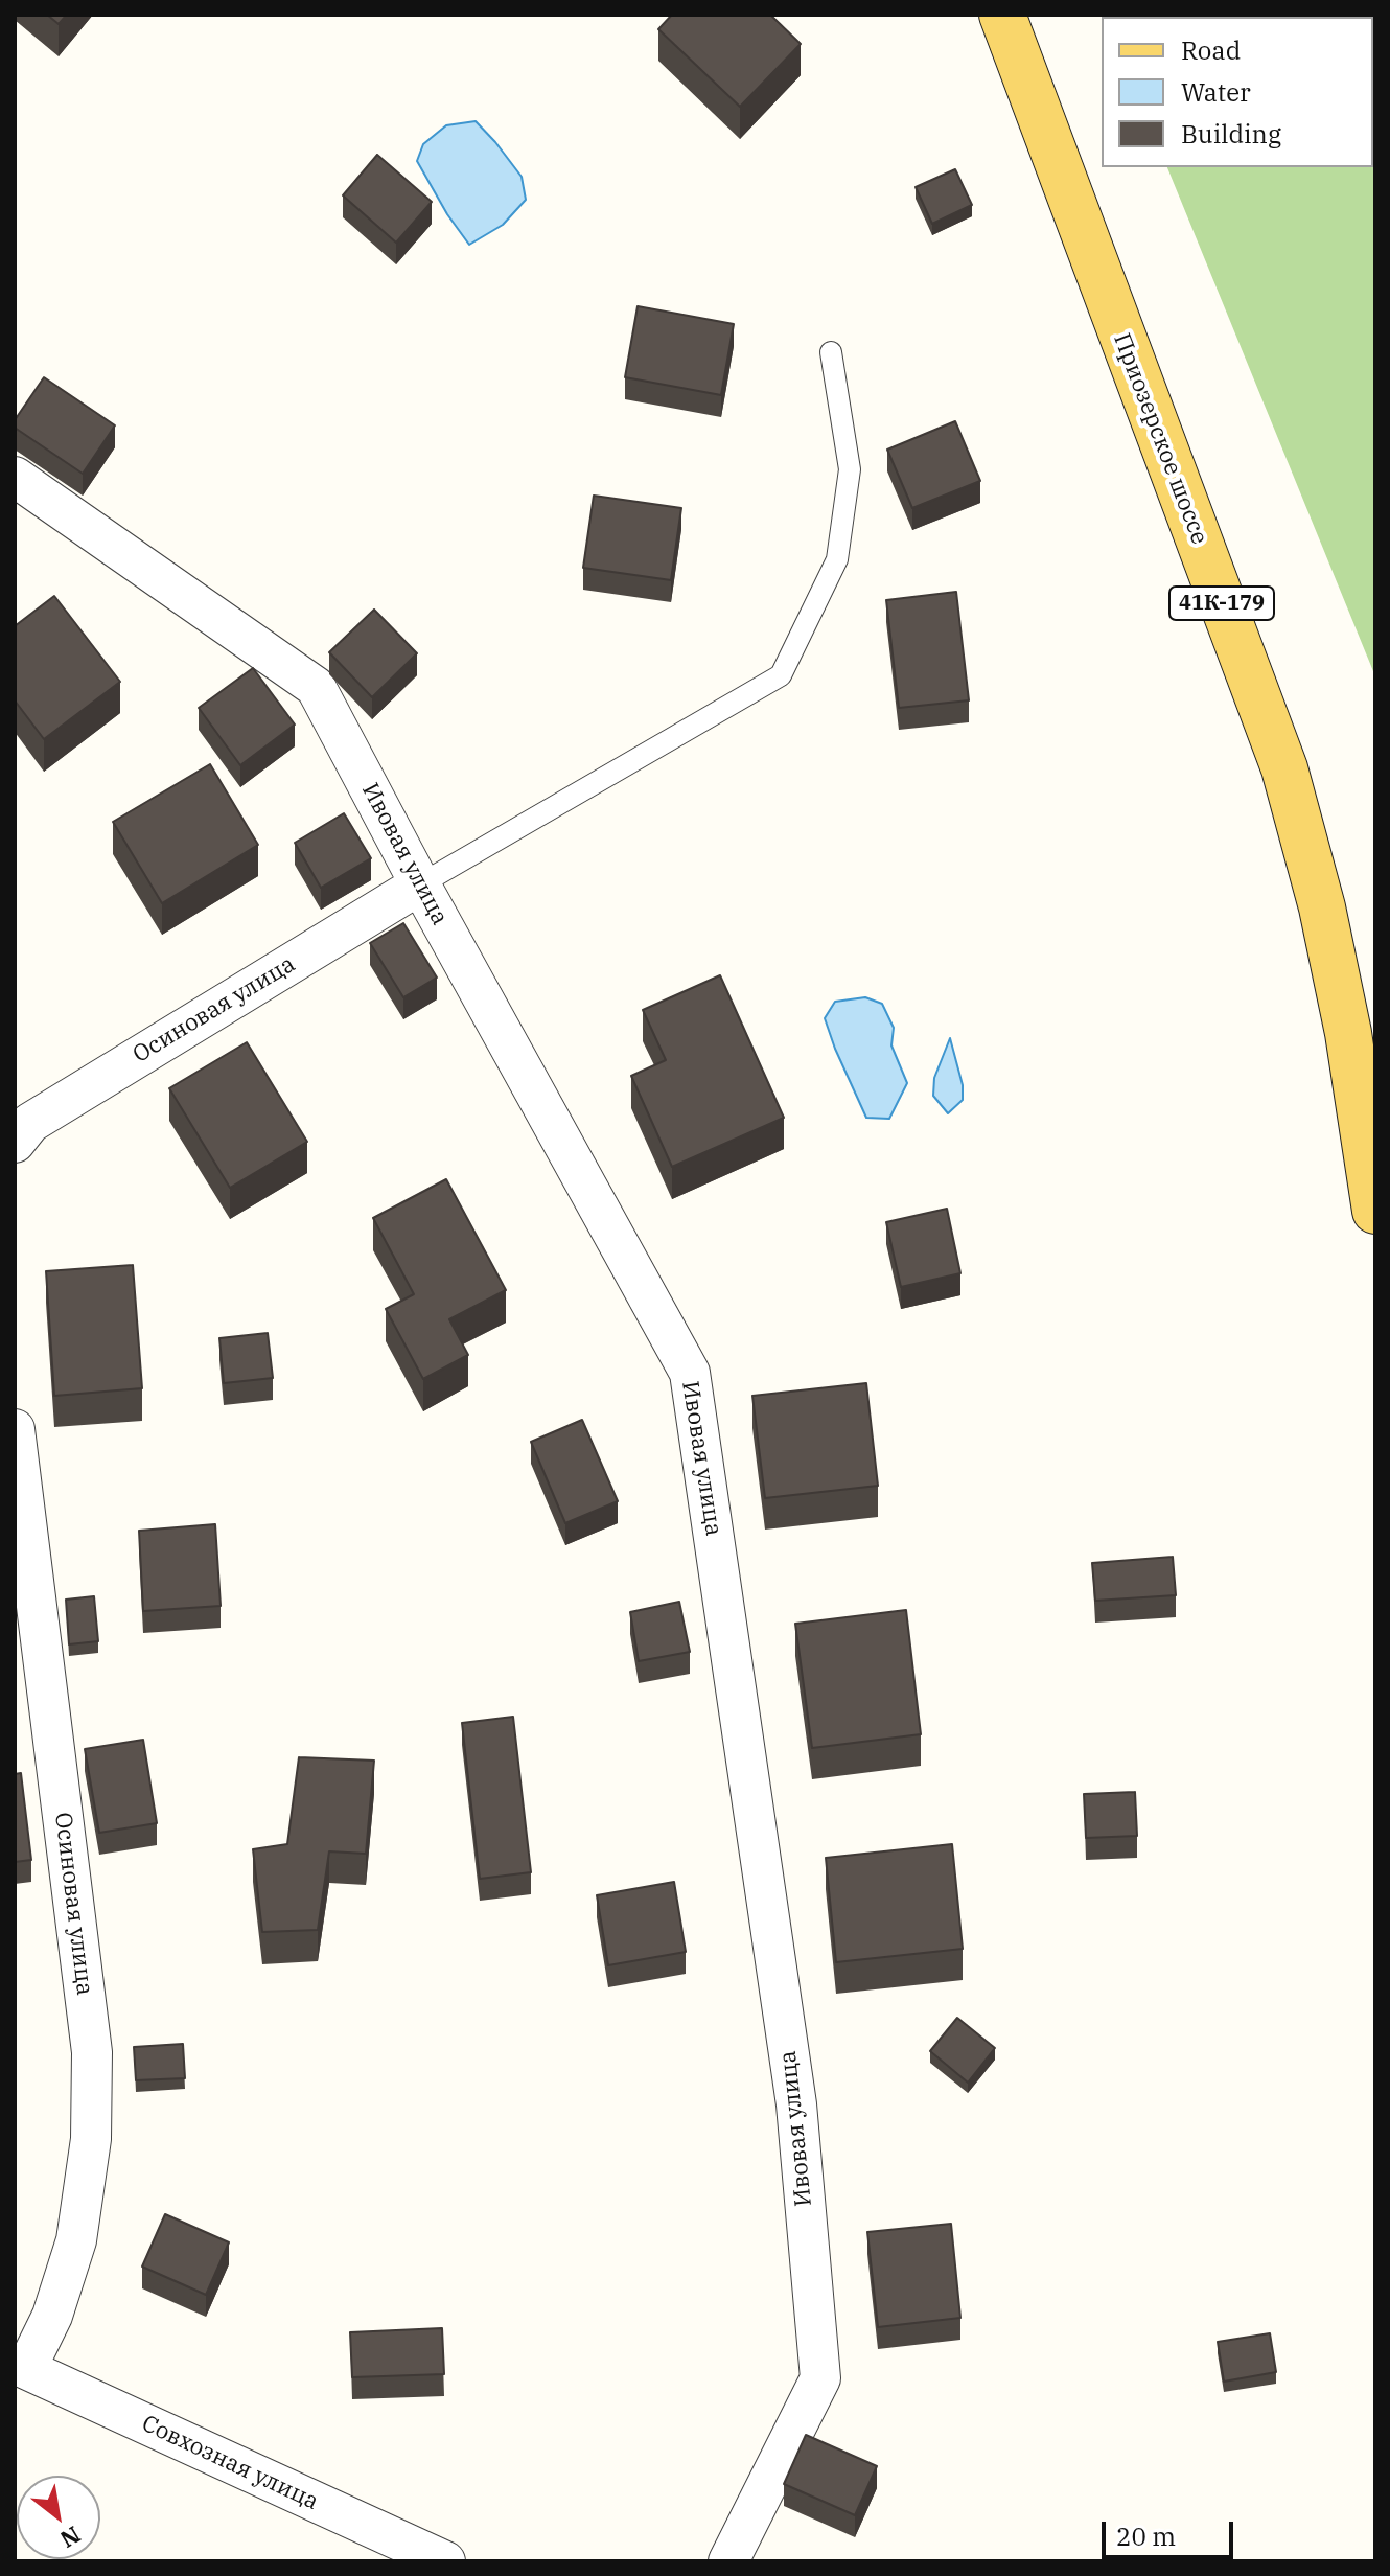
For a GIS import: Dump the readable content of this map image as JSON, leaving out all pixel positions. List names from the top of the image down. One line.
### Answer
{"streets":{"main road":["Приозерское шоссе","41К-179"],"street":["Ивовая улица","Осиновая улица","Совхозная улица"]},"crossings":[["Ивовая улица","Осиновая улица"],["Осиновая улица","Совхозная улица"]],"legend":["Road","Water","Building"],"scale_bar":"20 m","north":"bottom right"}
